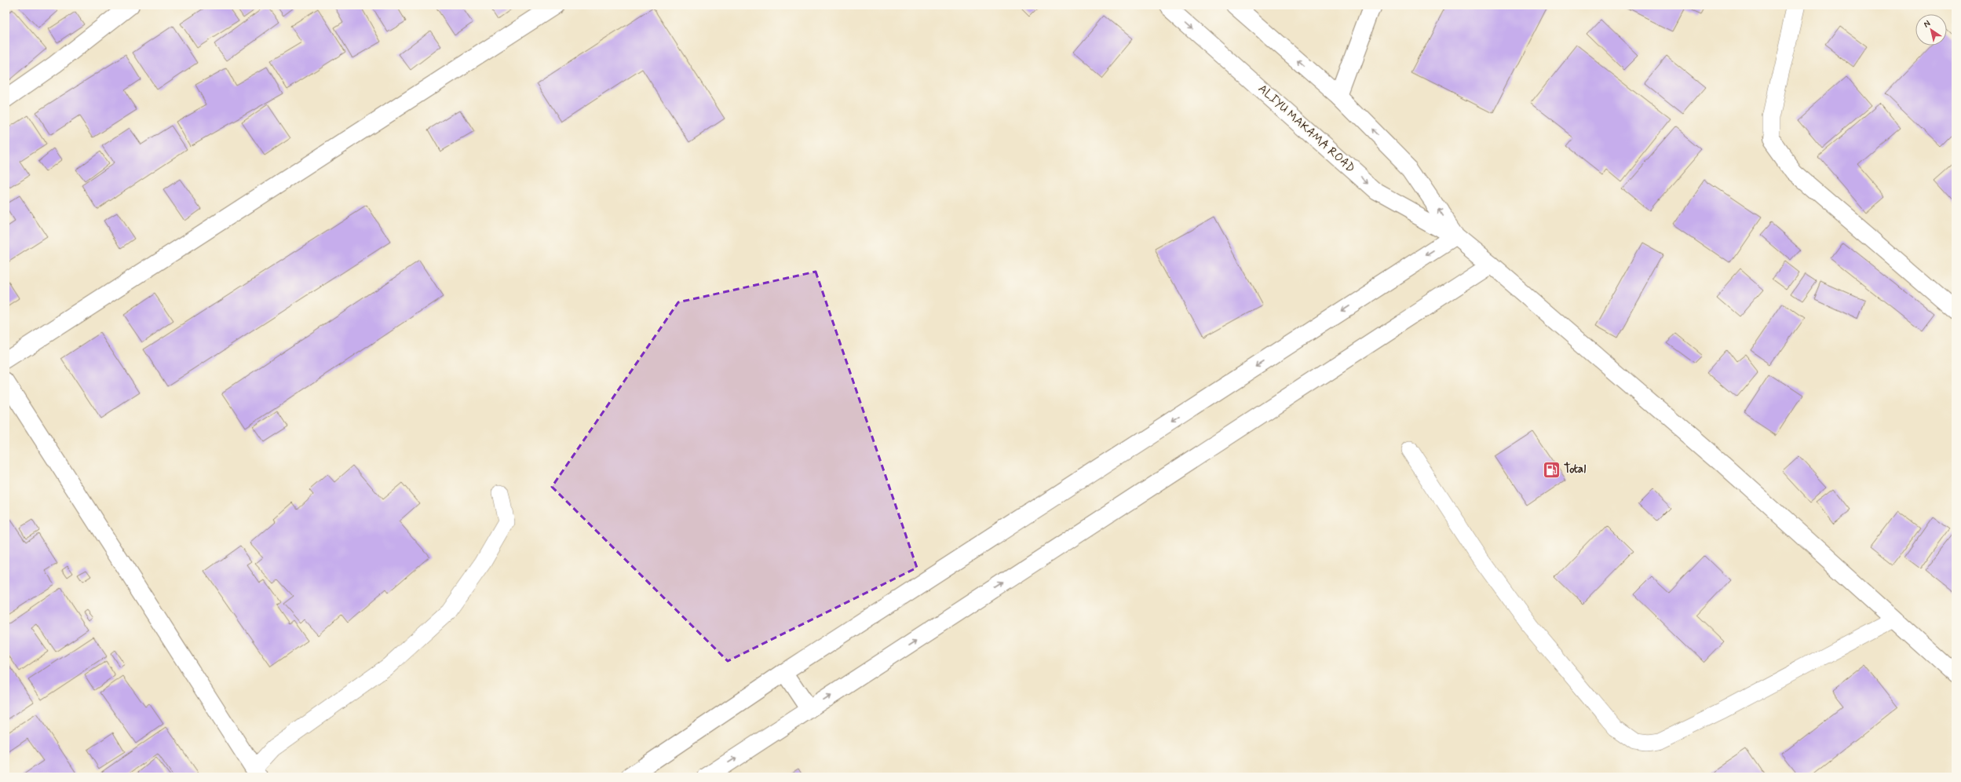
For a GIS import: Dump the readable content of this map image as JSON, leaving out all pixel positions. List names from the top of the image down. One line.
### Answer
{"streets":{"street":["ALIYU MAKAMA ROAD"]},"places":{"fuel station":["Total"]},"north":"top left"}
